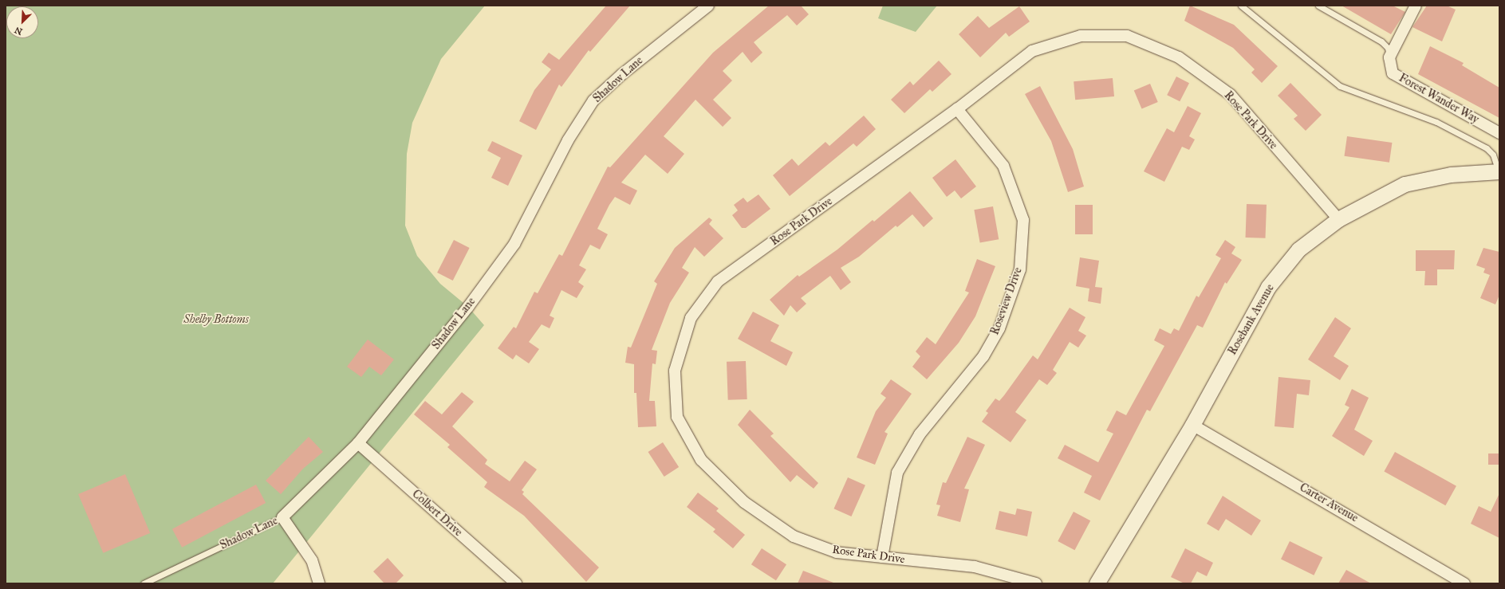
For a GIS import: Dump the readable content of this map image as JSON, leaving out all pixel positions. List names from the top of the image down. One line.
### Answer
{"streets":{"street":["Shadow Lane","Forest Wander Way","Rose Park Drive","Roseview Drive","Rosebank Avenue","Carter Avenue","Colbert Drive"]},"crossings":[["Shadow Lane","Colbert Drive"],["Rose Park Drive","Roseview Drive"],["Rose Park Drive","Rosebank Avenue"],["Rosebank Avenue","Carter Avenue"]],"parks":["Shelby Bottoms"],"north":"bottom left"}
